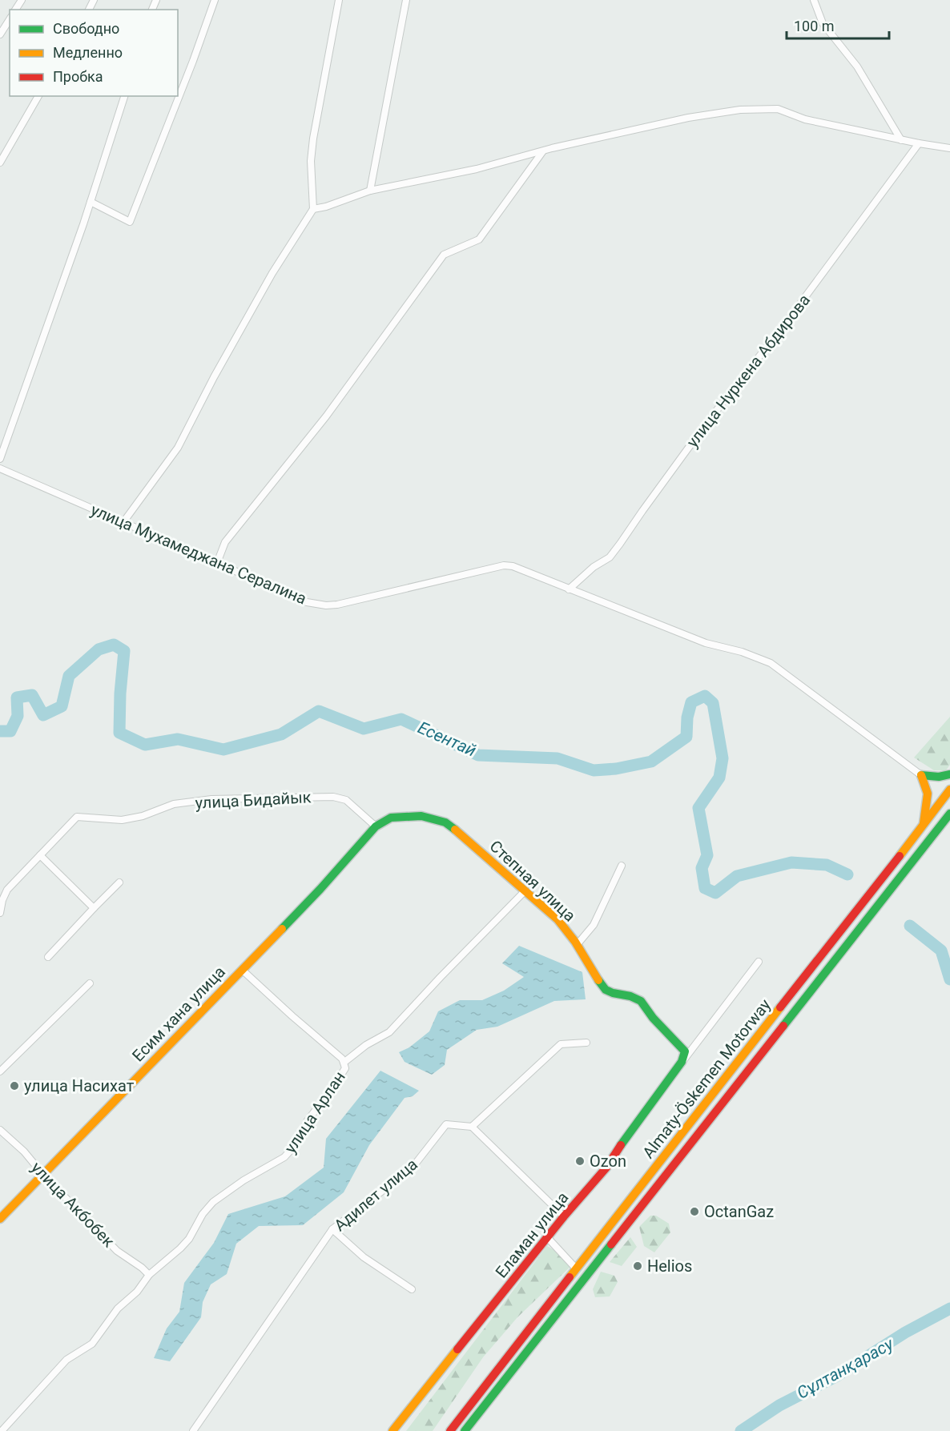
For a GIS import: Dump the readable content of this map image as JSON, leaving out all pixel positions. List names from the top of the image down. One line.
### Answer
{"streets":{"main road":["Степная улица","Есим хана улица","Almaty-Öskemen Motorway","Еламан улица"],"street":["улица Нуркена Абдирова","улица Мухамеджана Сералина","улица Бидайык","улица Арлан","Адилет улица","улица Акбобек"]},"crossings":[["улица Нуркена Абдирова","улица Мухамеджана Сералина"],["улица Бидайык","Степная улица"],["улица Бидайык","Есим хана улица"],["Степная улица","Есим хана улица"],["Степная улица","улица Арлан"],["Степная улица","Еламан улица"],["Есим хана улица","улица Акбобек"],["улица Арлан","улица Акбобек"]],"water":["Есентай","Сұлтанқарасу"],"places":["улица Насихат","Ozon","OctanGaz","Helios"],"legend":["Свободно","Медленно","Пробка"],"scale_bar":"100 m"}
